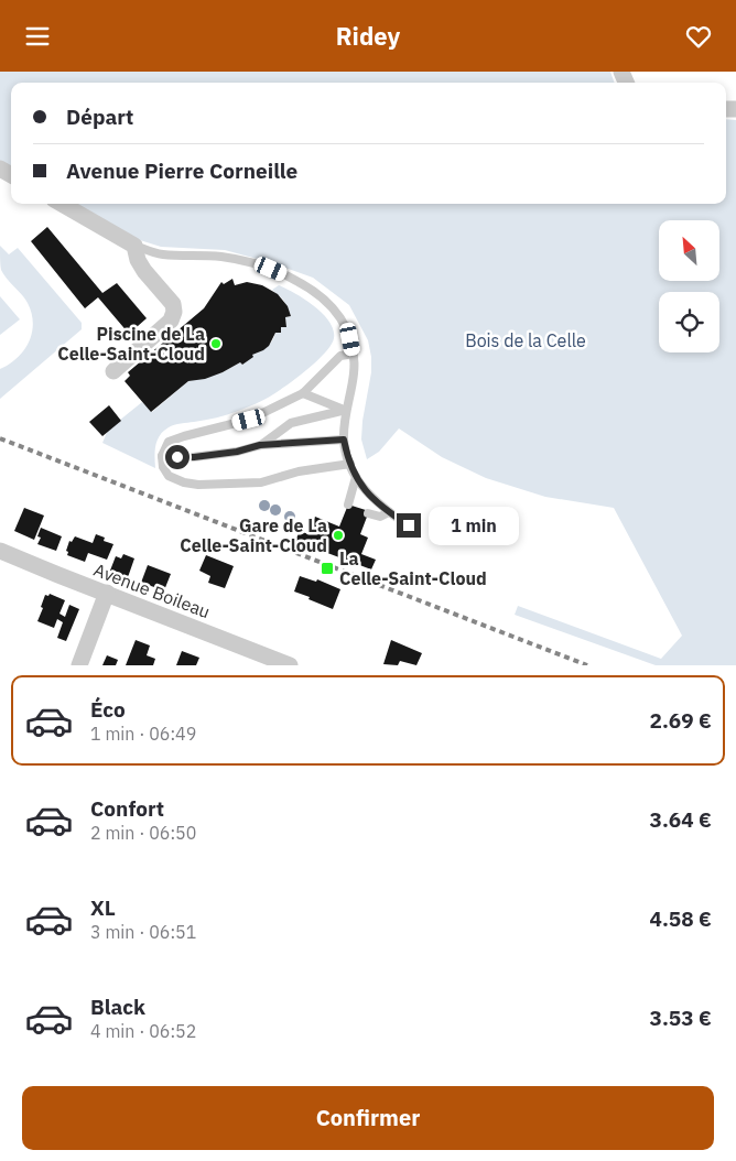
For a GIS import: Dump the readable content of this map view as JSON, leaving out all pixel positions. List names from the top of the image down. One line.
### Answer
{"streets":{"street":["Avenue Boileau"]},"parks":["Bois de la Celle"],"places":{"other":["Piscine de La Celle-Saint-Cloud","Gare de La Celle-Saint-Cloud"],"transit":["La Celle-Saint-Cloud"]},"north":"top left","page":{"header":"Ridey","banner":["Départ","Avenue Pierre Corneille"],"bubble":"1 min","list":[{"name":"Éco","note":"1 min · 06:49","value":"2.69 €"},{"name":"Confort","note":"2 min · 06:50","value":"3.64 €"},{"name":"XL","note":"3 min · 06:51","value":"4.58 €"},{"name":"Black","note":"4 min · 06:52","value":"3.53 €"}],"buttons":"Confirmer"}}
